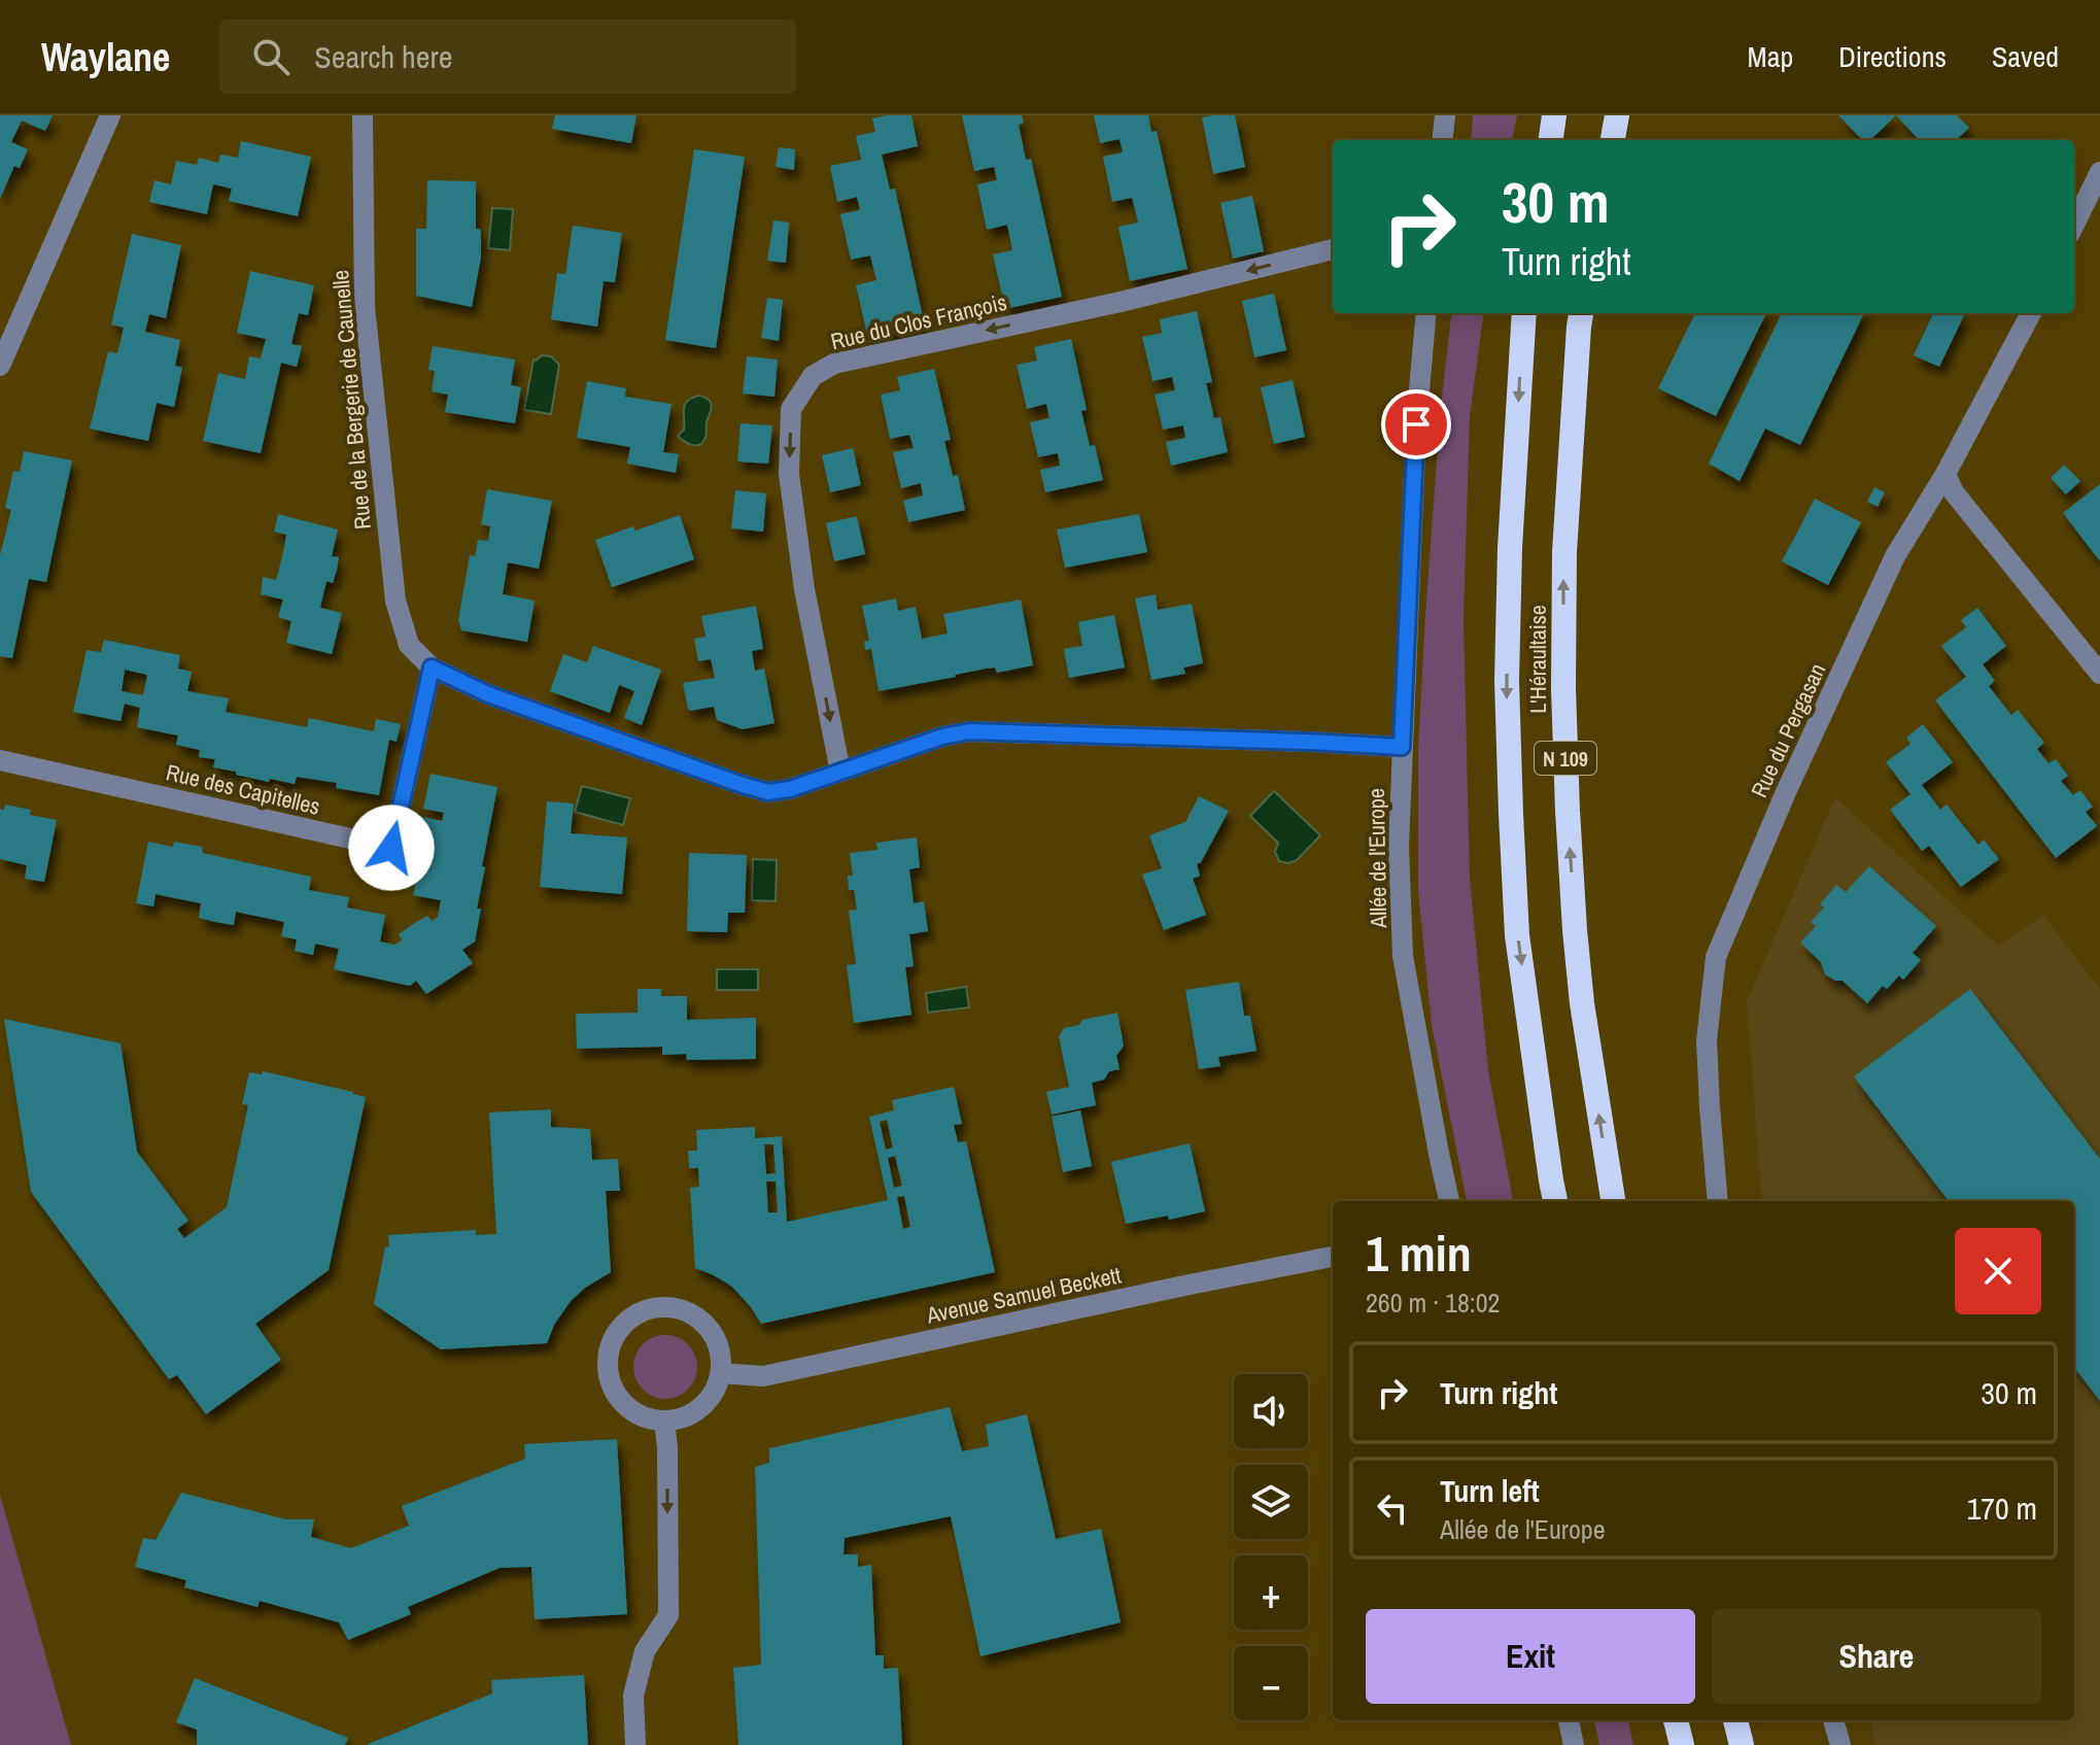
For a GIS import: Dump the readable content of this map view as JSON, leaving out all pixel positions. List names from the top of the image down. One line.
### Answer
{"streets":{"highway":["L'Héraultaise","N 109"],"street":["Rue du Clos François","Rue de la Bergerie de Caunelle","Rue du Pergasan","Rue des Capitelles","Allée de l'Europe","Avenue Samuel Beckett"]},"crossings":[["Rue de la Bergerie de Caunelle","Rue des Capitelles"]],"page":{"header":"Waylane","search":"Search here","nav":["Map","Directions","Saved"],"turn":["30 m","Turn right"],"heading":["1 min","260 m · 18:02"],"list":[{"name":"Turn right","value":"30 m"},{"name":"Turn left","note":"Allée de l'Europe","value":"170 m"}],"map_buttons":["+","−"],"buttons":["Exit","Share"]}}
